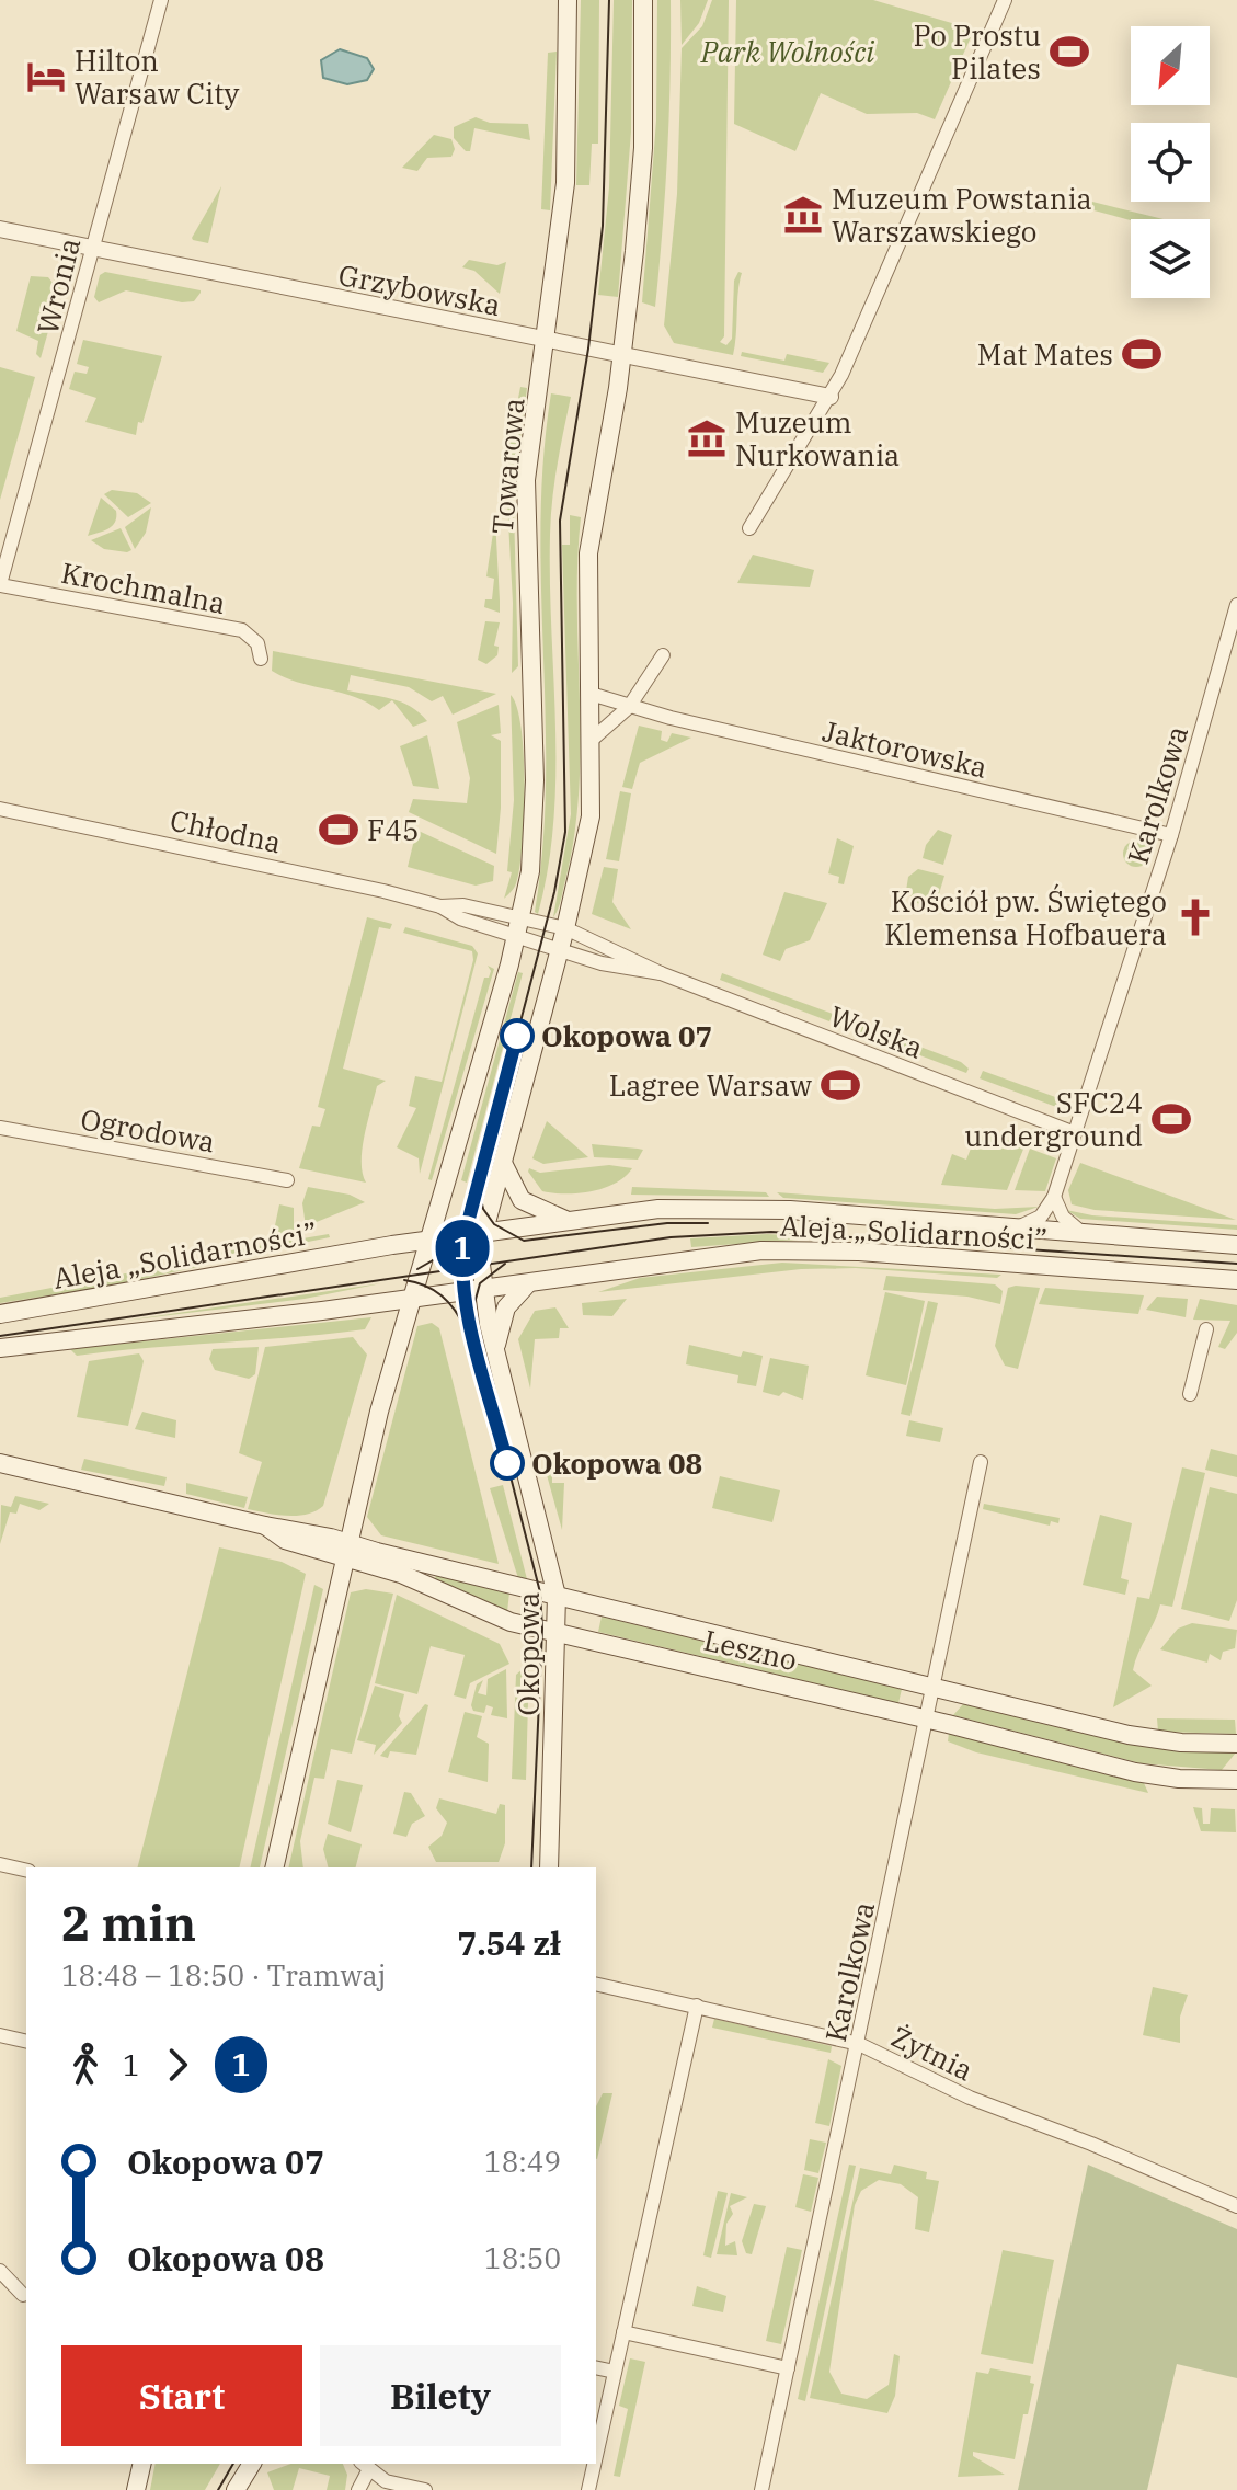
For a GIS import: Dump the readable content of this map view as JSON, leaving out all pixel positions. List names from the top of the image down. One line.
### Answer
{"streets":{"main road":["Towarowa","Aleja „Solidarności”","Leszno","Okopowa"],"street":["Wronia","Grzybowska","Krochmalna","Jaktorowska","Karolkowa","Chłodna","Wolska","Ogrodowa","Żytnia"]},"crossings":[["Wronia","Grzybowska"],["Wronia","Krochmalna"],["Grzybowska","Towarowa"],["Towarowa","Chłodna"],["Jaktorowska","Karolkowa"],["Karolkowa","Wolska"],["Karolkowa","Aleja „Solidarności”"],["Karolkowa","Leszno"],["Karolkowa","Żytnia"],["Chłodna","Wolska"],["Aleja „Solidarności”","Okopowa"],["Leszno","Okopowa"]],"parks":["Park Wolności"],"places":{"sports":["Po Prostu Pilates","Mat Mates","F45","Lagree Warsaw","SFC24 underground"],"hotel":["Hilton Warsaw City"],"museum":["Muzeum Powstania Warszawskiego","Muzeum Nurkowania"],"church":["Kościół pw. Świętego Klemensa Hofbauera"],"other":["Okopowa 07","Okopowa 08"]},"lines":["tram line 1"],"north":"bottom left","page":{"on_map":"1","heading":["2 min","18:48 – 18:50 · Tramwaj","7.54 zł"],"legs":["1","1"],"list":[{"name":"Okopowa 07","value":"18:49"},{"name":"Okopowa 08","value":"18:50"}],"buttons":["Start","Bilety"]}}
